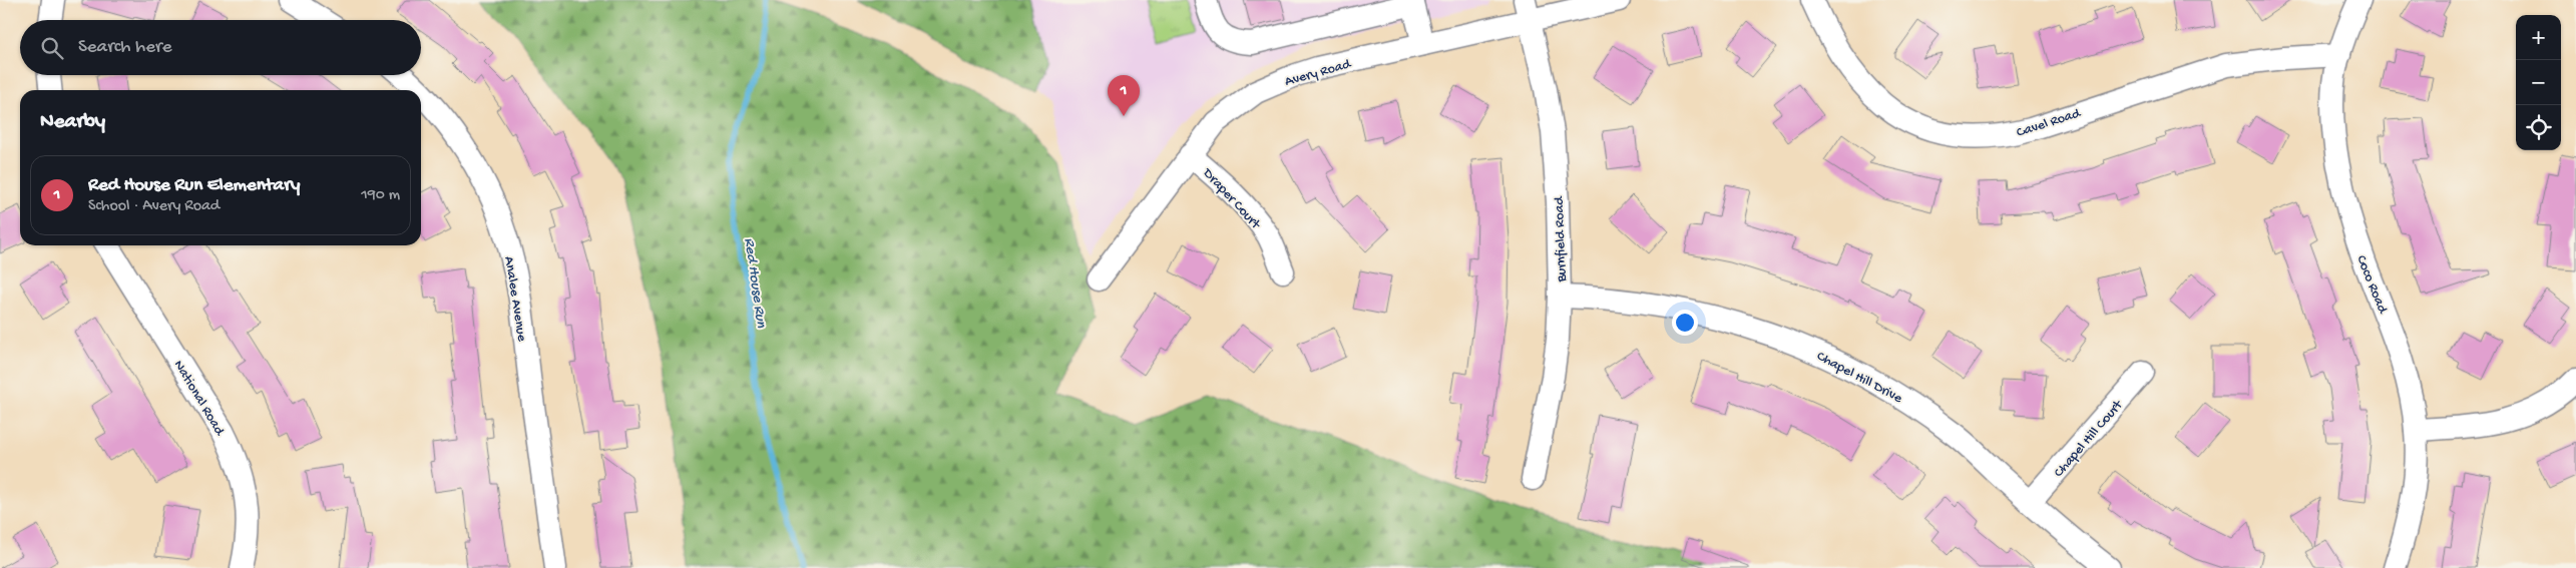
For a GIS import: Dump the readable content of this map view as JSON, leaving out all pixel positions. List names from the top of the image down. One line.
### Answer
{"streets":{"street":["Avery Road","Cavel Road","Draper Court","Burnfield Road","Coco Road","Analee Avenue","Chapel Hill Drive","National Road","Chapel Hill Court"]},"crossings":[["Avery Road","Draper Court"],["Avery Road","Burnfield Road"],["Cavel Road","Coco Road"],["Burnfield Road","Chapel Hill Drive"],["Chapel Hill Drive","Chapel Hill Court"]],"water":["Red House Run"],"page":{"map_buttons":["+","−"],"search":"Search here","pins":"1","heading":"Nearby","list":[{"mark":"1","name":"Red House Run Elementary","note":"School · Avery Road","value":"190 m"}]}}
